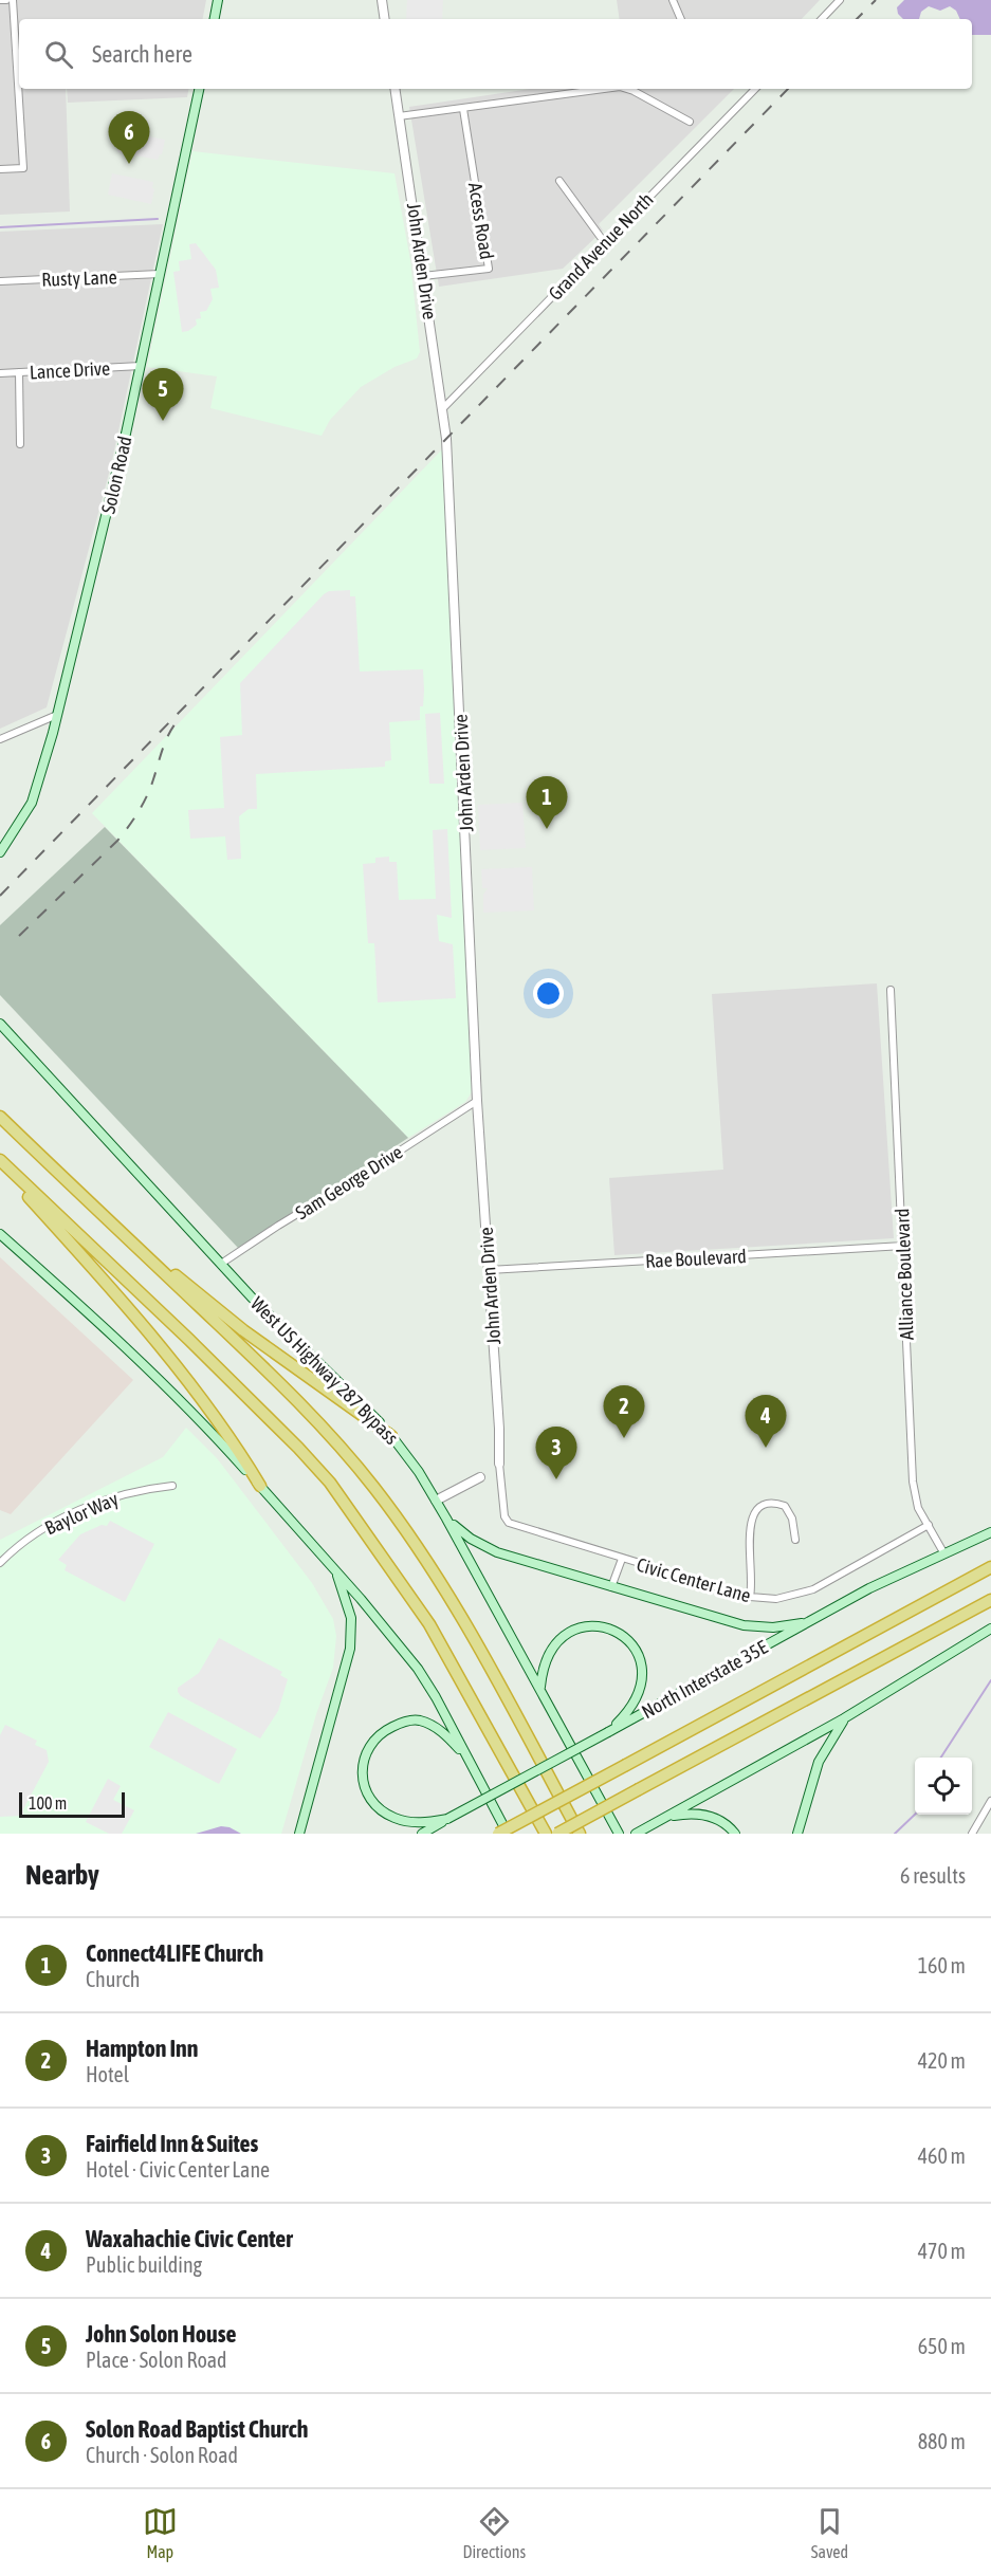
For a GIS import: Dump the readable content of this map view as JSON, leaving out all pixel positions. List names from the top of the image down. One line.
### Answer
{"streets":{"main road":["Solon Road","West US Highway 287 Bypass","North Interstate 35E"],"street":["Acess Road","Grand Avenue North","John Arden Drive","Rusty Lane","Lance Drive","Sam George Drive","Rae Boulevard","Alliance Boulevard","Baylor Way","Civic Center Lane"]},"crossings":[["Acess Road","John Arden Drive"],["Grand Avenue North","John Arden Drive"],["John Arden Drive","Sam George Drive"],["John Arden Drive","Rae Boulevard"],["John Arden Drive","Civic Center Lane"],["Rusty Lane","Solon Road"],["Lance Drive","Solon Road"],["Sam George Drive","West US Highway 287 Bypass"],["Rae Boulevard","Alliance Boulevard"],["Alliance Boulevard","Civic Center Lane"],["Alliance Boulevard","North Interstate 35E"]],"scale_bar":"100 m","page":{"search":"Search here","pins":["6","5","1","2","4","3"],"scale":"100 m","heading":["Nearby","6 results"],"list":[{"mark":"1","name":"Connect4LIFE Church","note":"Church","value":"160 m"},{"mark":"2","name":"Hampton Inn","note":"Hotel","value":"420 m"},{"mark":"3","name":"Fairfield Inn & Suites","note":"Hotel · Civic Center Lane","value":"460 m"},{"mark":"4","name":"Waxahachie Civic Center","note":"Public building","value":"470 m"},{"mark":"5","name":"John Solon House","note":"Place · Solon Road","value":"650 m"},{"mark":"6","name":"Solon Road Baptist Church","note":"Church · Solon Road","value":"880 m"}],"nav":["Map","Directions","Saved"]}}
